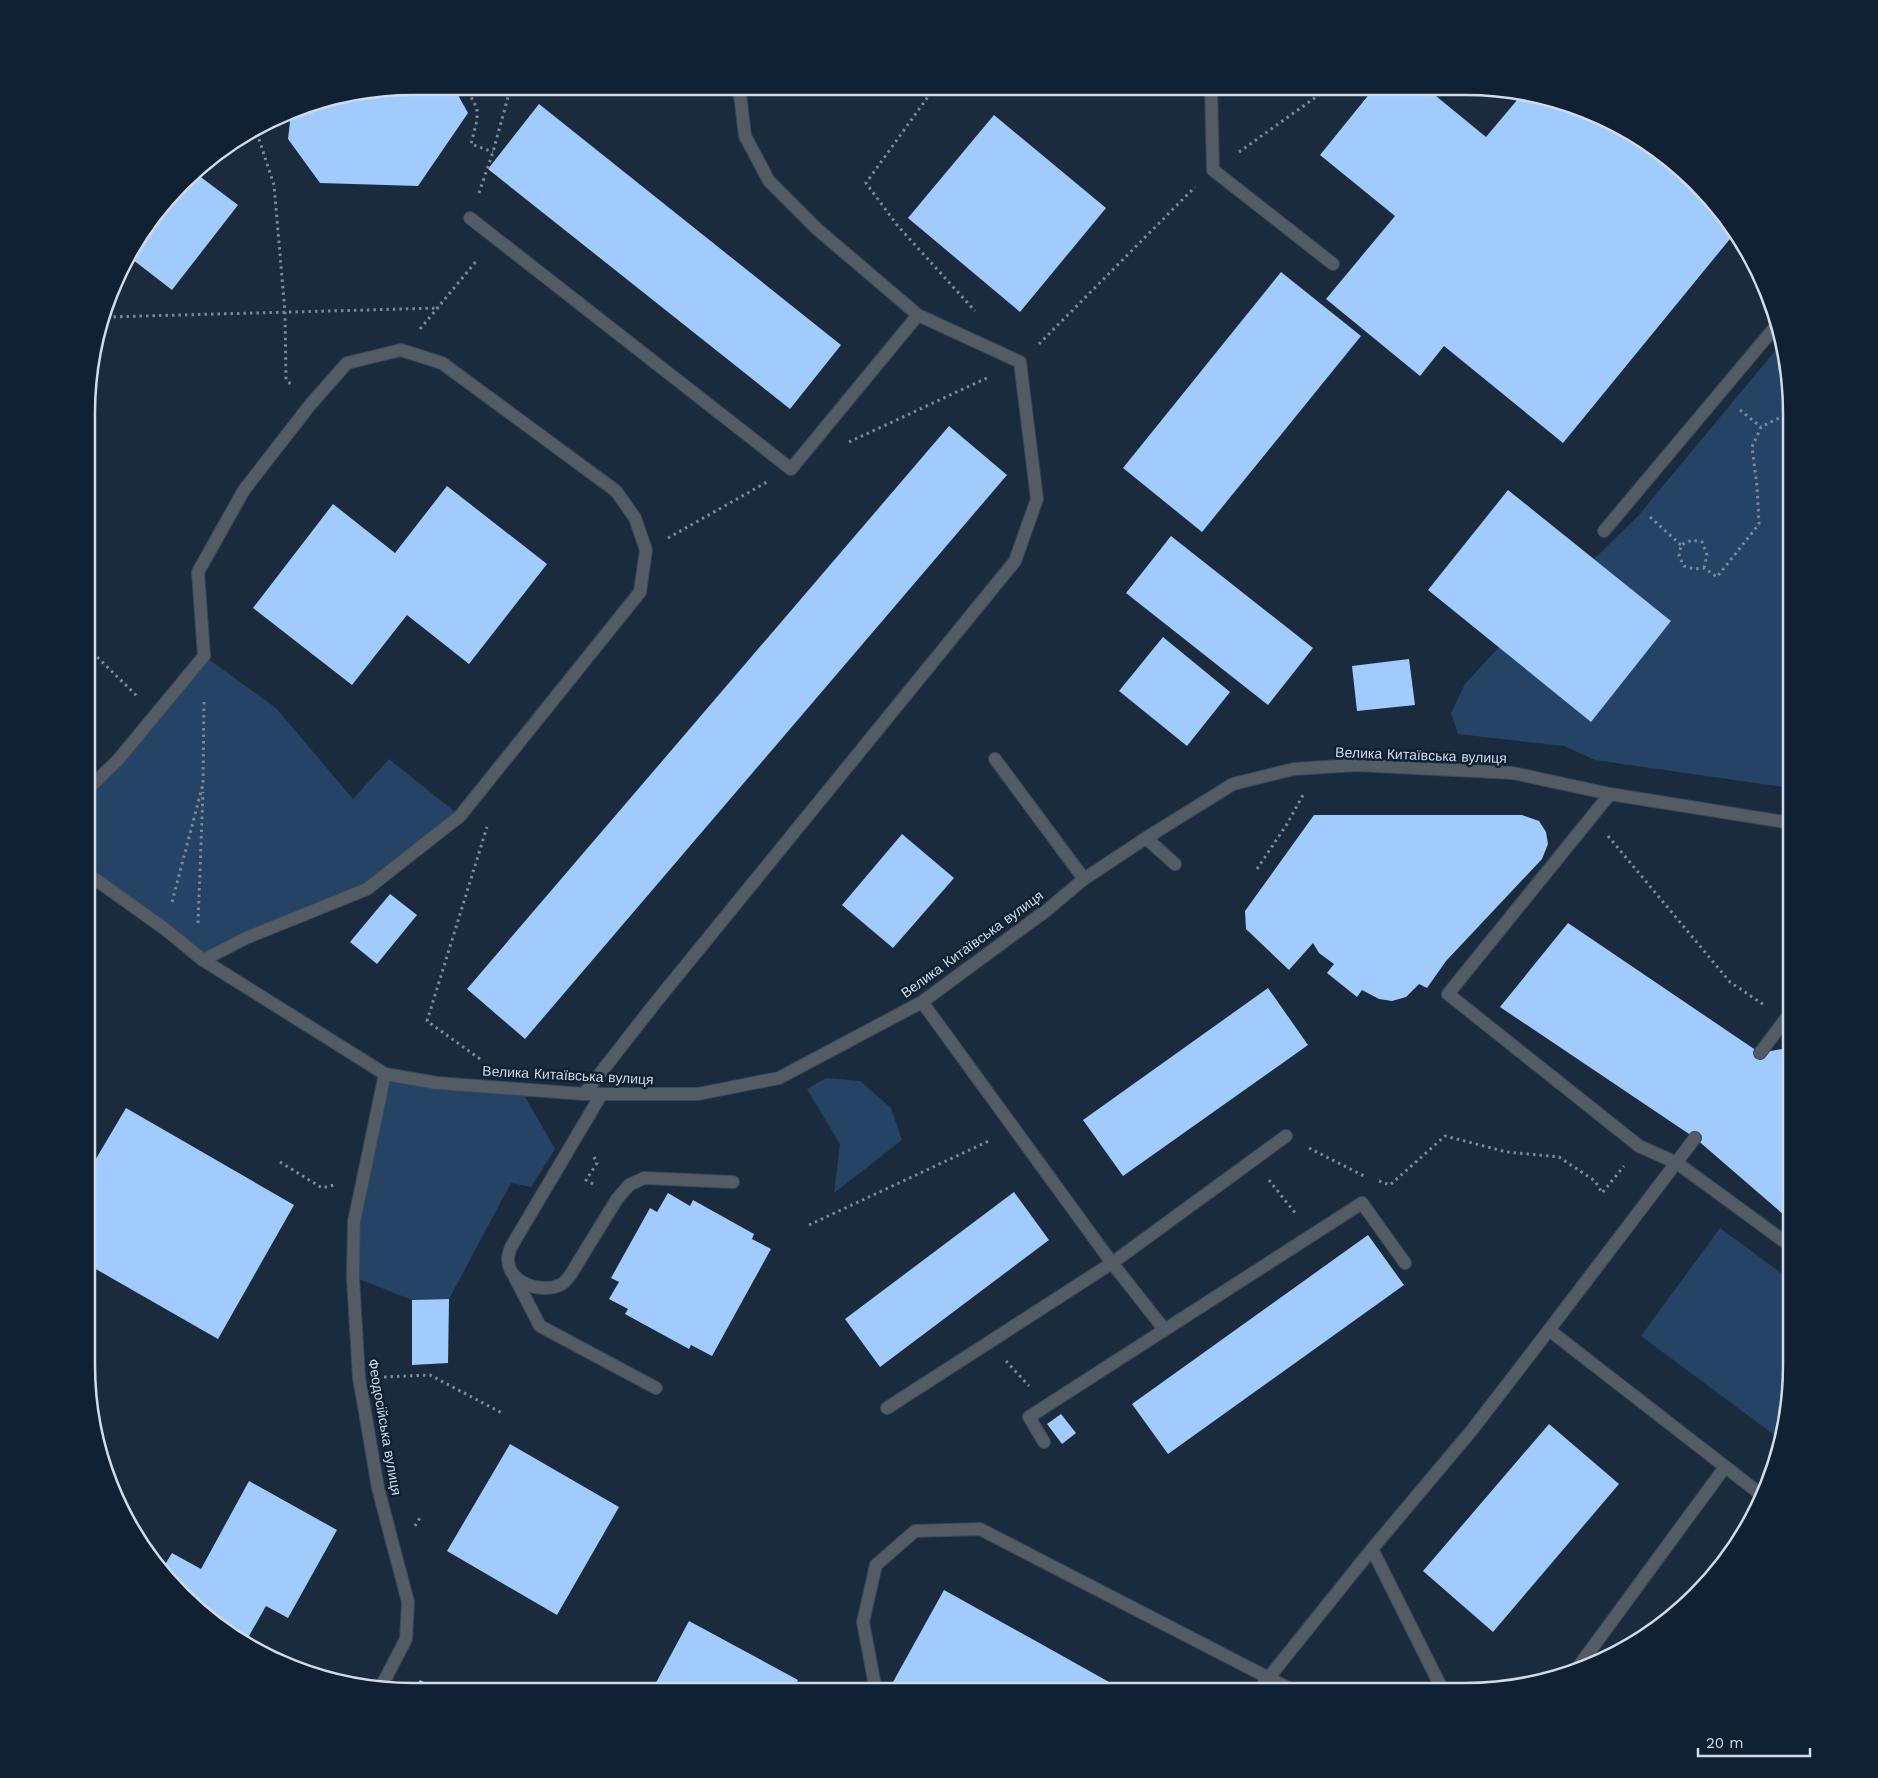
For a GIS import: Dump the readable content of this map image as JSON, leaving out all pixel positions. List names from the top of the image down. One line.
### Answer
{"streets":{"street":["Велика Китаївська вулиця","Феодосійська вулиця"]},"crossings":[["Велика Китаївська вулиця","Феодосійська вулиця"]],"scale_bar":"20 m"}
